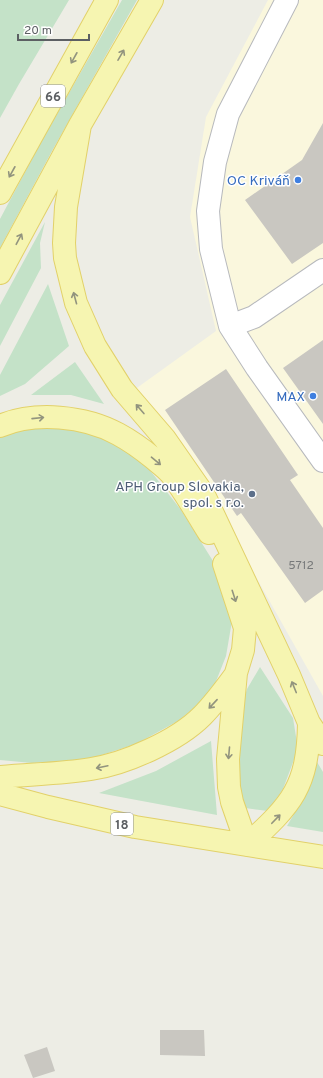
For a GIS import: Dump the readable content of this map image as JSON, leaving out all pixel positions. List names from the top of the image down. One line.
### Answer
{"streets":{"main road":["66","18"]},"places":["OC Kriváň","MAX","APH Group Slovakia, spol. s r.o."],"house_numbers":["5712"],"scale_bar":"20 m"}
